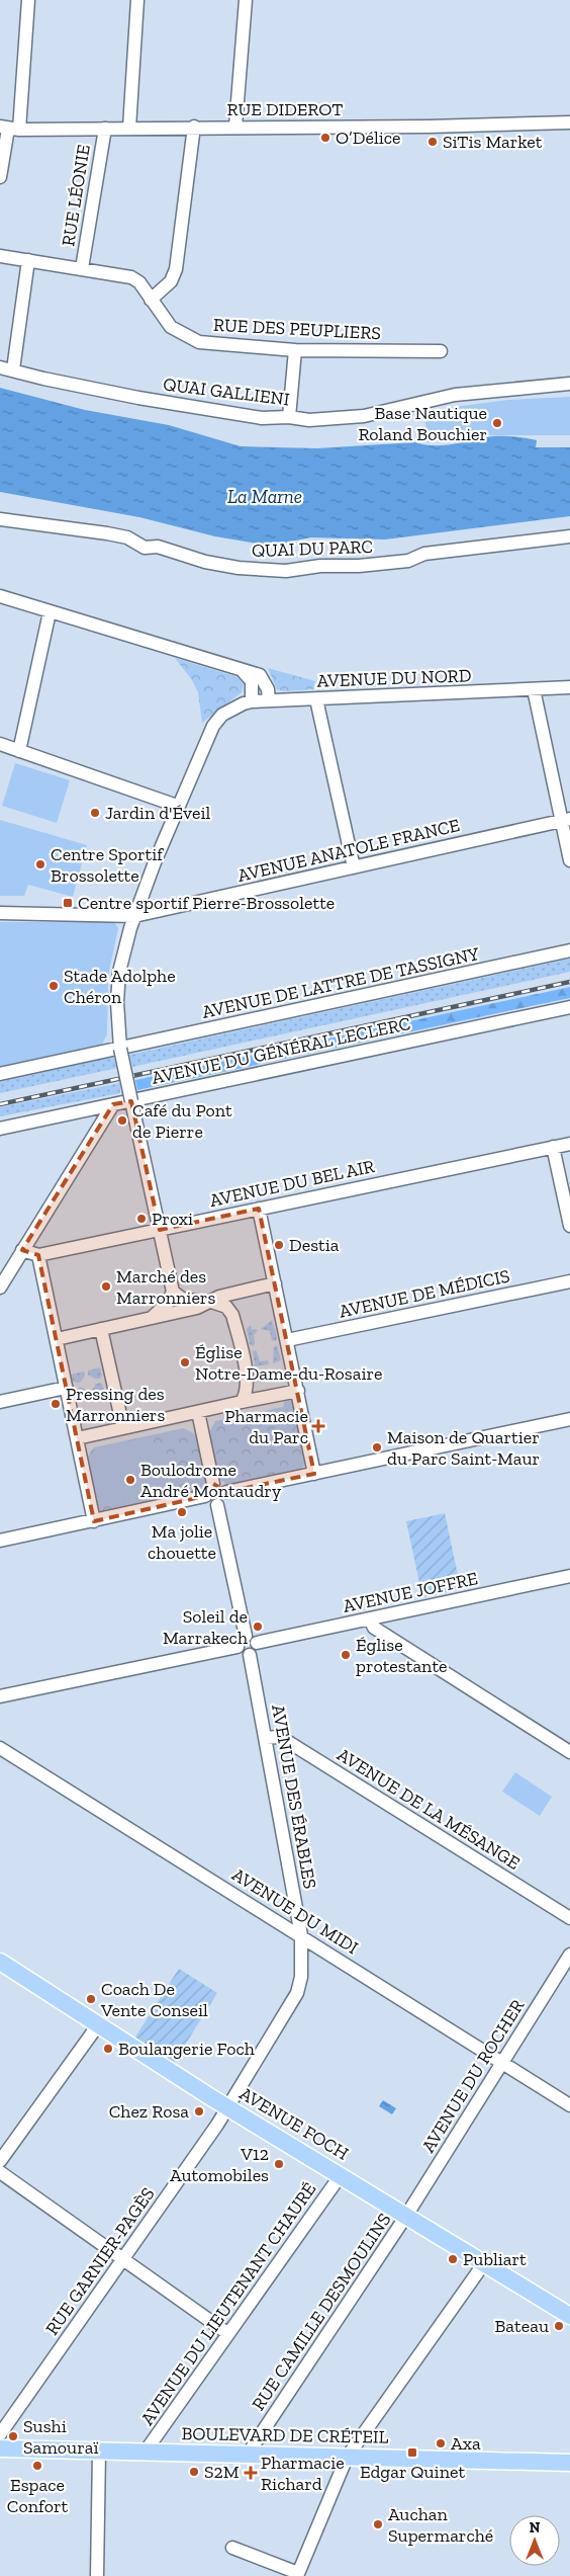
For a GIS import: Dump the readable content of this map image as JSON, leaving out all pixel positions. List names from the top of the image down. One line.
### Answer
{"streets":{"main road":["AVENUE FOCH","BOULEVARD DE CRÉTEIL"],"street":["RUE DIDEROT","RUE LÉONIE","RUE DES PEUPLIERS","QUAI GALLIENI","QUAI DU PARC","AVENUE DU NORD","AVENUE ANATOLE FRANCE","AVENUE DE LATTRE DE TASSIGNY","AVENUE DU GÉNÉRAL LECLERC","AVENUE DU BEL AIR","AVENUE DE MÉDICIS","AVENUE JOFFRE","AVENUE DES ÉRABLES","AVENUE DE LA MÉSANGE","AVENUE DU MIDI","AVENUE DU ROCHER","RUE GARNIER-PAGÈS","AVENUE DU LIEUTENANT CHAURÉ","RUE CAMILLE DESMOULINS"]},"crossings":[["RUE DIDEROT","RUE LÉONIE"],["RUE LÉONIE","RUE DES PEUPLIERS"],["AVENUE JOFFRE","AVENUE DES ÉRABLES"],["AVENUE DES ÉRABLES","AVENUE DE LA MÉSANGE"],["AVENUE DES ÉRABLES","AVENUE DU MIDI"],["AVENUE DES ÉRABLES","AVENUE FOCH"],["AVENUE DES ÉRABLES","RUE GARNIER-PAGÈS"],["AVENUE DU MIDI","AVENUE DU ROCHER"],["AVENUE DU ROCHER","AVENUE FOCH"],["AVENUE DU ROCHER","RUE CAMILLE DESMOULINS"],["AVENUE FOCH","RUE GARNIER-PAGÈS"],["AVENUE FOCH","AVENUE DU LIEUTENANT CHAURÉ"],["AVENUE FOCH","RUE CAMILLE DESMOULINS"],["AVENUE DU LIEUTENANT CHAURÉ","BOULEVARD DE CRÉTEIL"],["RUE CAMILLE DESMOULINS","BOULEVARD DE CRÉTEIL"]],"water":["La Marne"],"places":{"other":["O’Délice","SiTis Market","Base Nautique Roland Bouchier","Jardin d'Éveil","Centre Sportif Brossolette","Stade Adolphe Chéron","Café du Pont de Pierre","Proxi","Destia","Marché des Marronniers","Église Notre-Dame-du-Rosaire","Pressing des Marronniers","Maison de Quartier du Parc Saint-Maur","Boulodrome André Montaudry","Ma jolie chouette","Soleil de Marrakech","Église protestante","Coach De Vente Conseil","Boulangerie Foch","Chez Rosa","V12 Automobiles","Publiart","Bateau","Sushi Samouraï","Axa","Espace Confort","S2M","Auchan Supermarché"],"transit":["Centre sportif Pierre-Brossolette","Edgar Quinet"],"health":["Pharmacie du Parc","Pharmacie Richard"]},"north":"top"}
